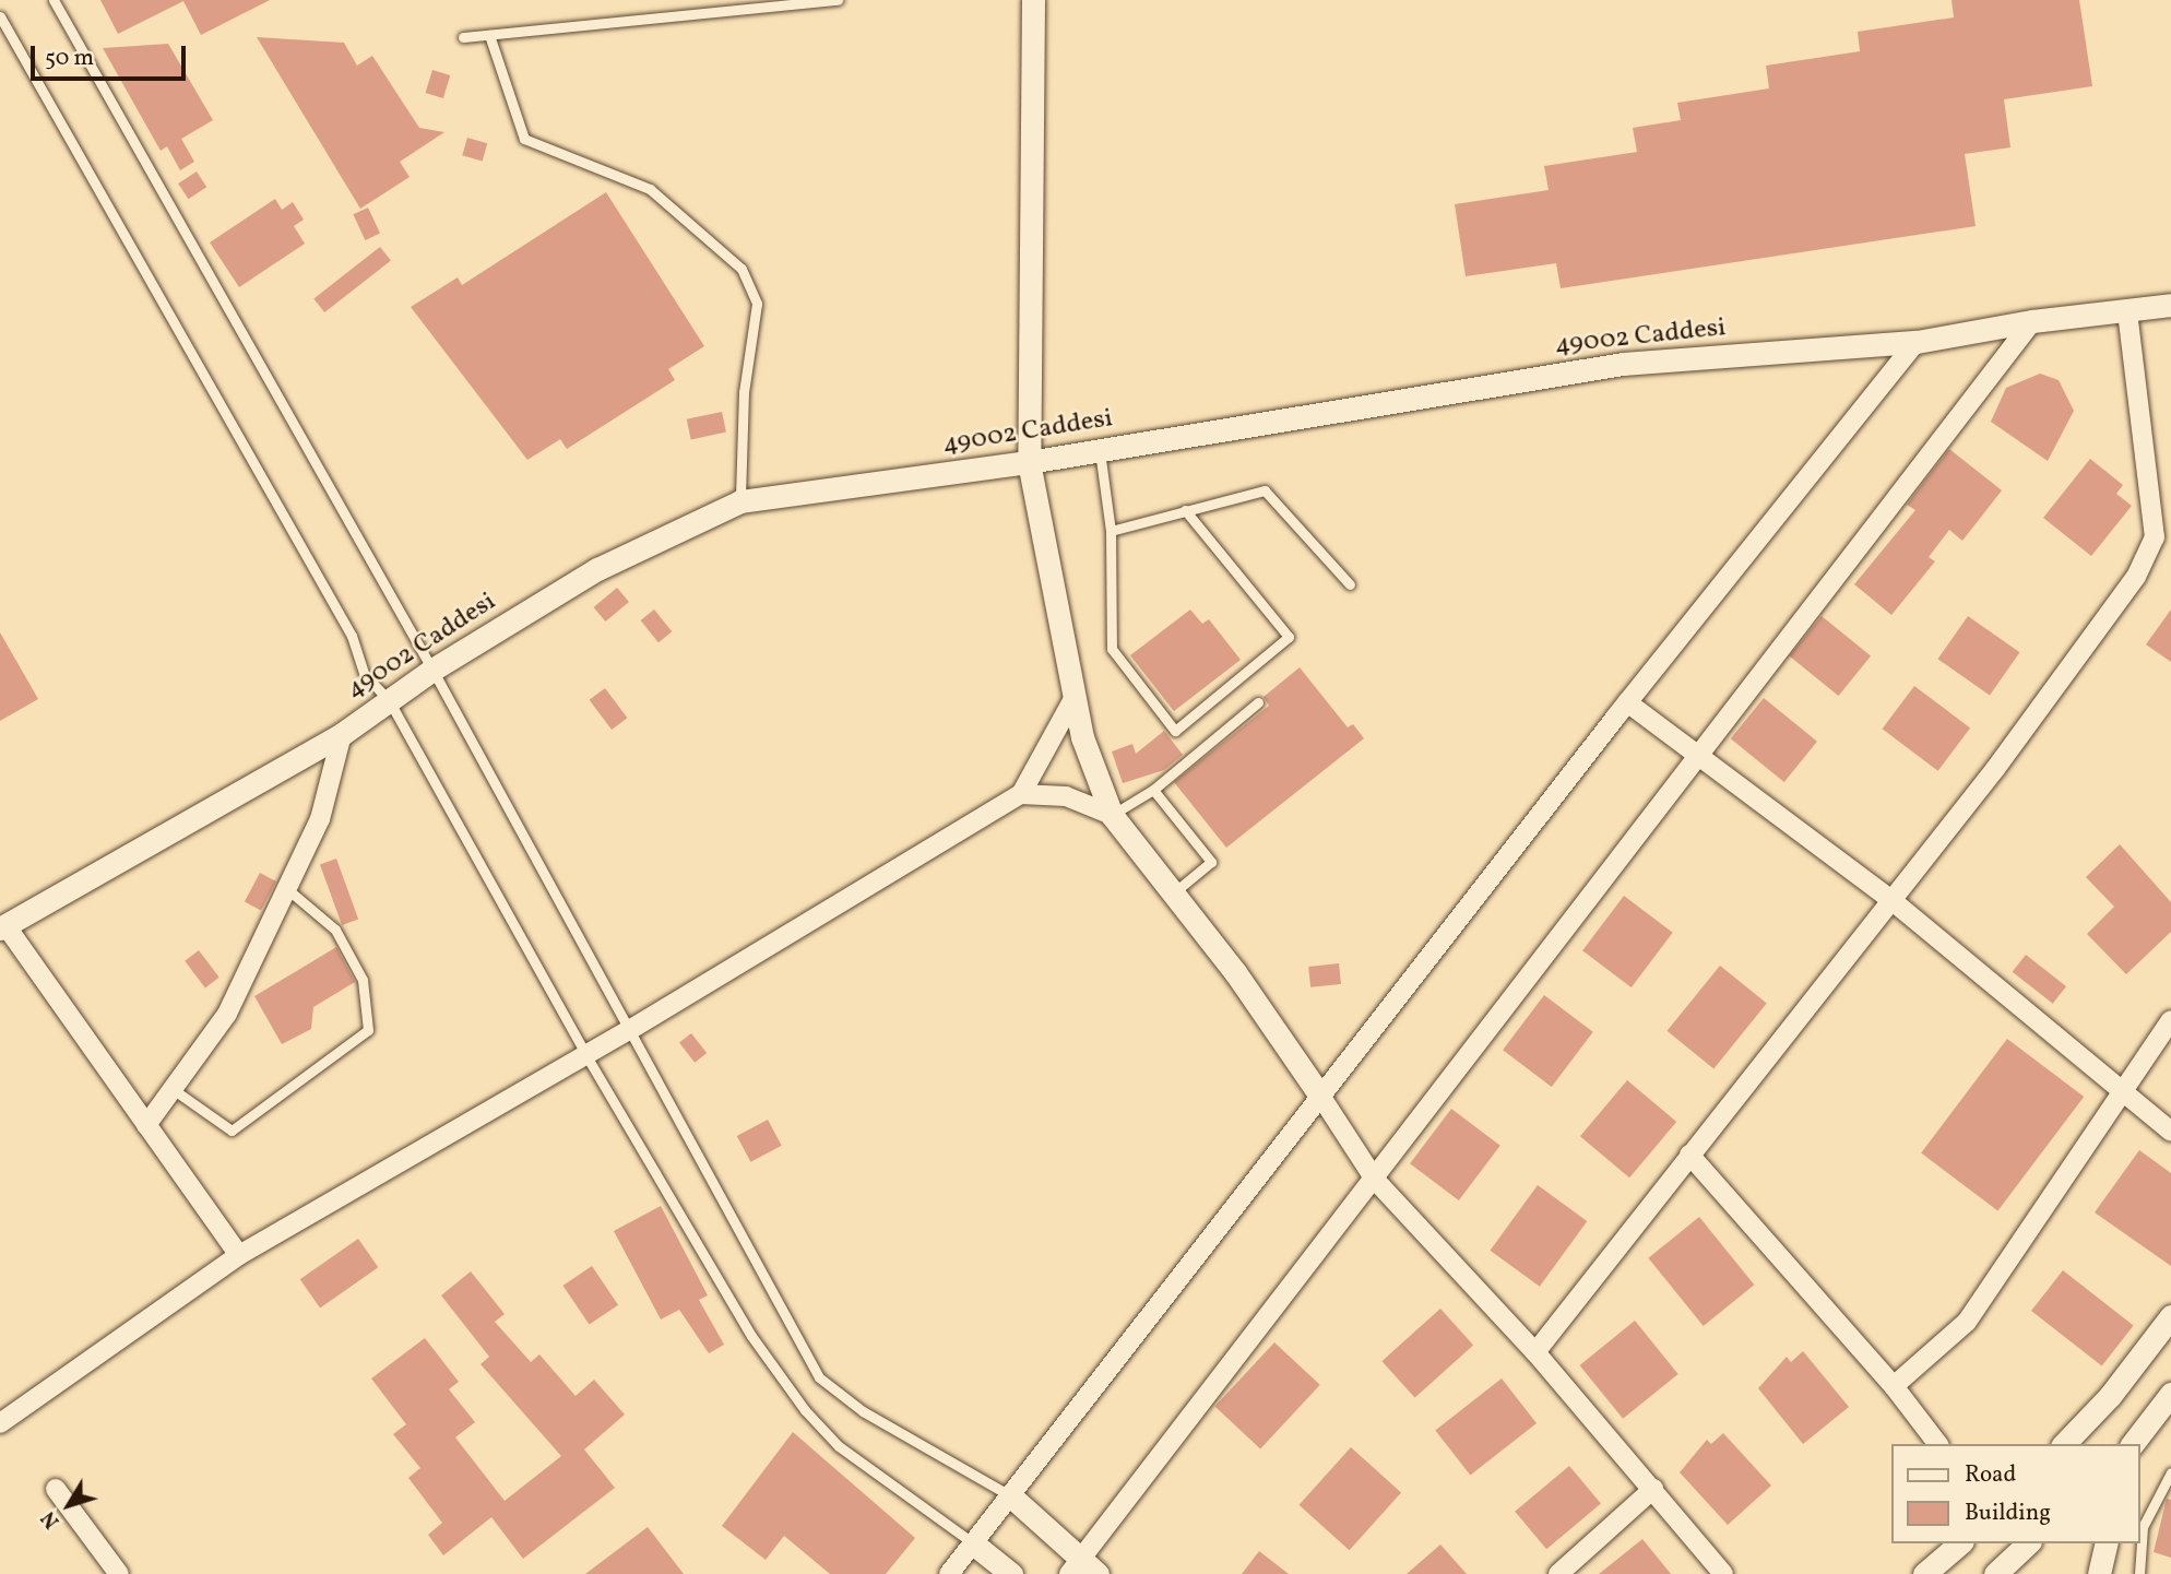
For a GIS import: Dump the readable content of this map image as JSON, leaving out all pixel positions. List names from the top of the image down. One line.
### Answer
{"streets":{"street":["49002 Caddesi"]},"legend":["Road","Building"],"scale_bar":"50 m","north":"bottom left"}
